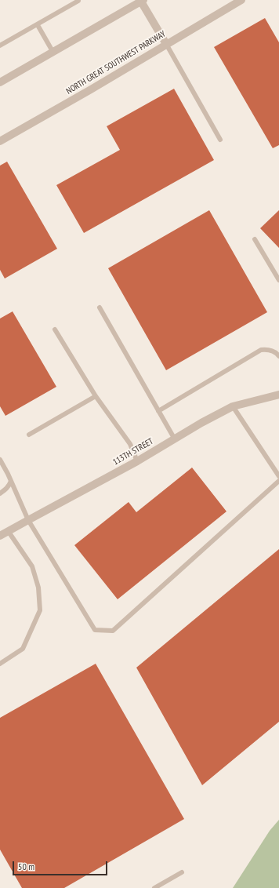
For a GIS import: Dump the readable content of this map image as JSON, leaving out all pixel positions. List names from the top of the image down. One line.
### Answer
{"streets":{"street":["NORTH GREAT SOUTHWEST PARKWAY","113TH STREET"]},"scale_bar":"50 m"}
